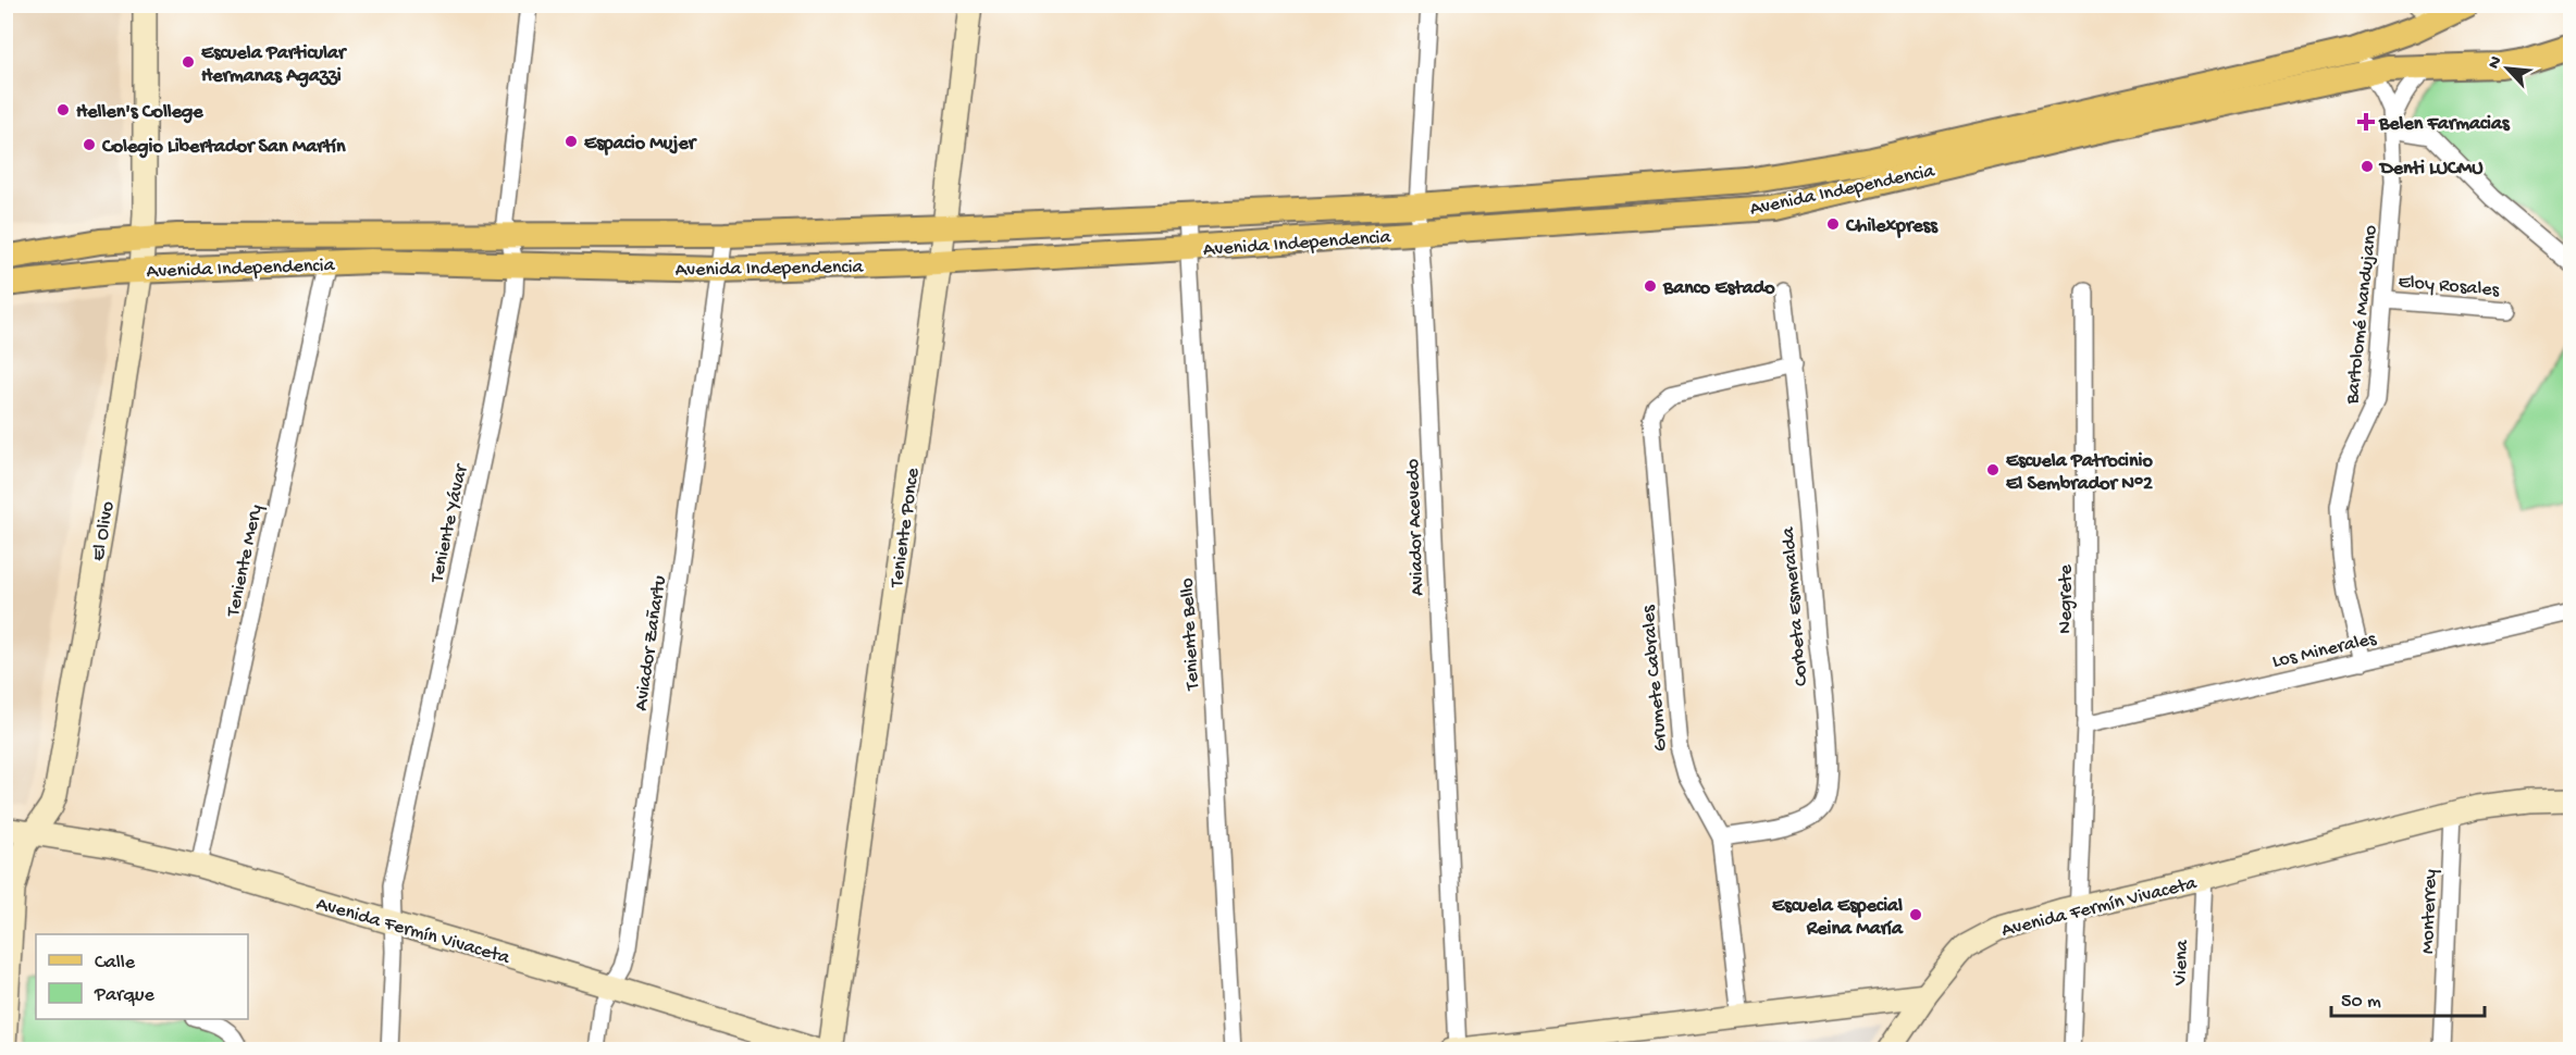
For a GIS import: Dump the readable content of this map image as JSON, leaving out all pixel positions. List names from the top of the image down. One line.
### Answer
{"streets":{"main road":["Avenida Independencia"],"street":["Eloy Rosales","Bartolomé Mandujano","Teniente Yávar","Teniente Ponce","Aviador Acevedo","El Olivo","Teniente Mery","Negrete","Corbeta Esmeralda","Teniente Bello","Aviador Zañartu","Los Minerales","Grumete Cabrales","Avenida Fermín Vivaceta","Monterrey","Viena"]},"crossings":[["Avenida Independencia","Teniente Yávar"],["Avenida Independencia","Teniente Ponce"],["Avenida Independencia","Aviador Acevedo"],["Avenida Independencia","El Olivo"],["Avenida Independencia","Teniente Mery"],["Avenida Independencia","Teniente Bello"],["Avenida Independencia","Aviador Zañartu"],["Eloy Rosales","Bartolomé Mandujano"],["Bartolomé Mandujano","Los Minerales"],["Teniente Yávar","Avenida Fermín Vivaceta"],["El Olivo","Avenida Fermín Vivaceta"],["Teniente Mery","Avenida Fermín Vivaceta"],["Negrete","Los Minerales"],["Negrete","Avenida Fermín Vivaceta"],["Corbeta Esmeralda","Grumete Cabrales"],["Aviador Zañartu","Avenida Fermín Vivaceta"],["Avenida Fermín Vivaceta","Monterrey"],["Avenida Fermín Vivaceta","Viena"]],"places":{"other":["Escuela Particular Hermanas Agazzi","Hellen's College","Espacio Mujer","Colegio Libertador San Martín","Denti LUCMU","Chilexpress","Banco Estado","Escuela Patrocinio El Sembrador N°2","Escuela Especial Reina María"],"health":["Belen Farmacias"]},"legend":["Calle","Parque"],"scale_bar":"50 m","north":"top left"}
